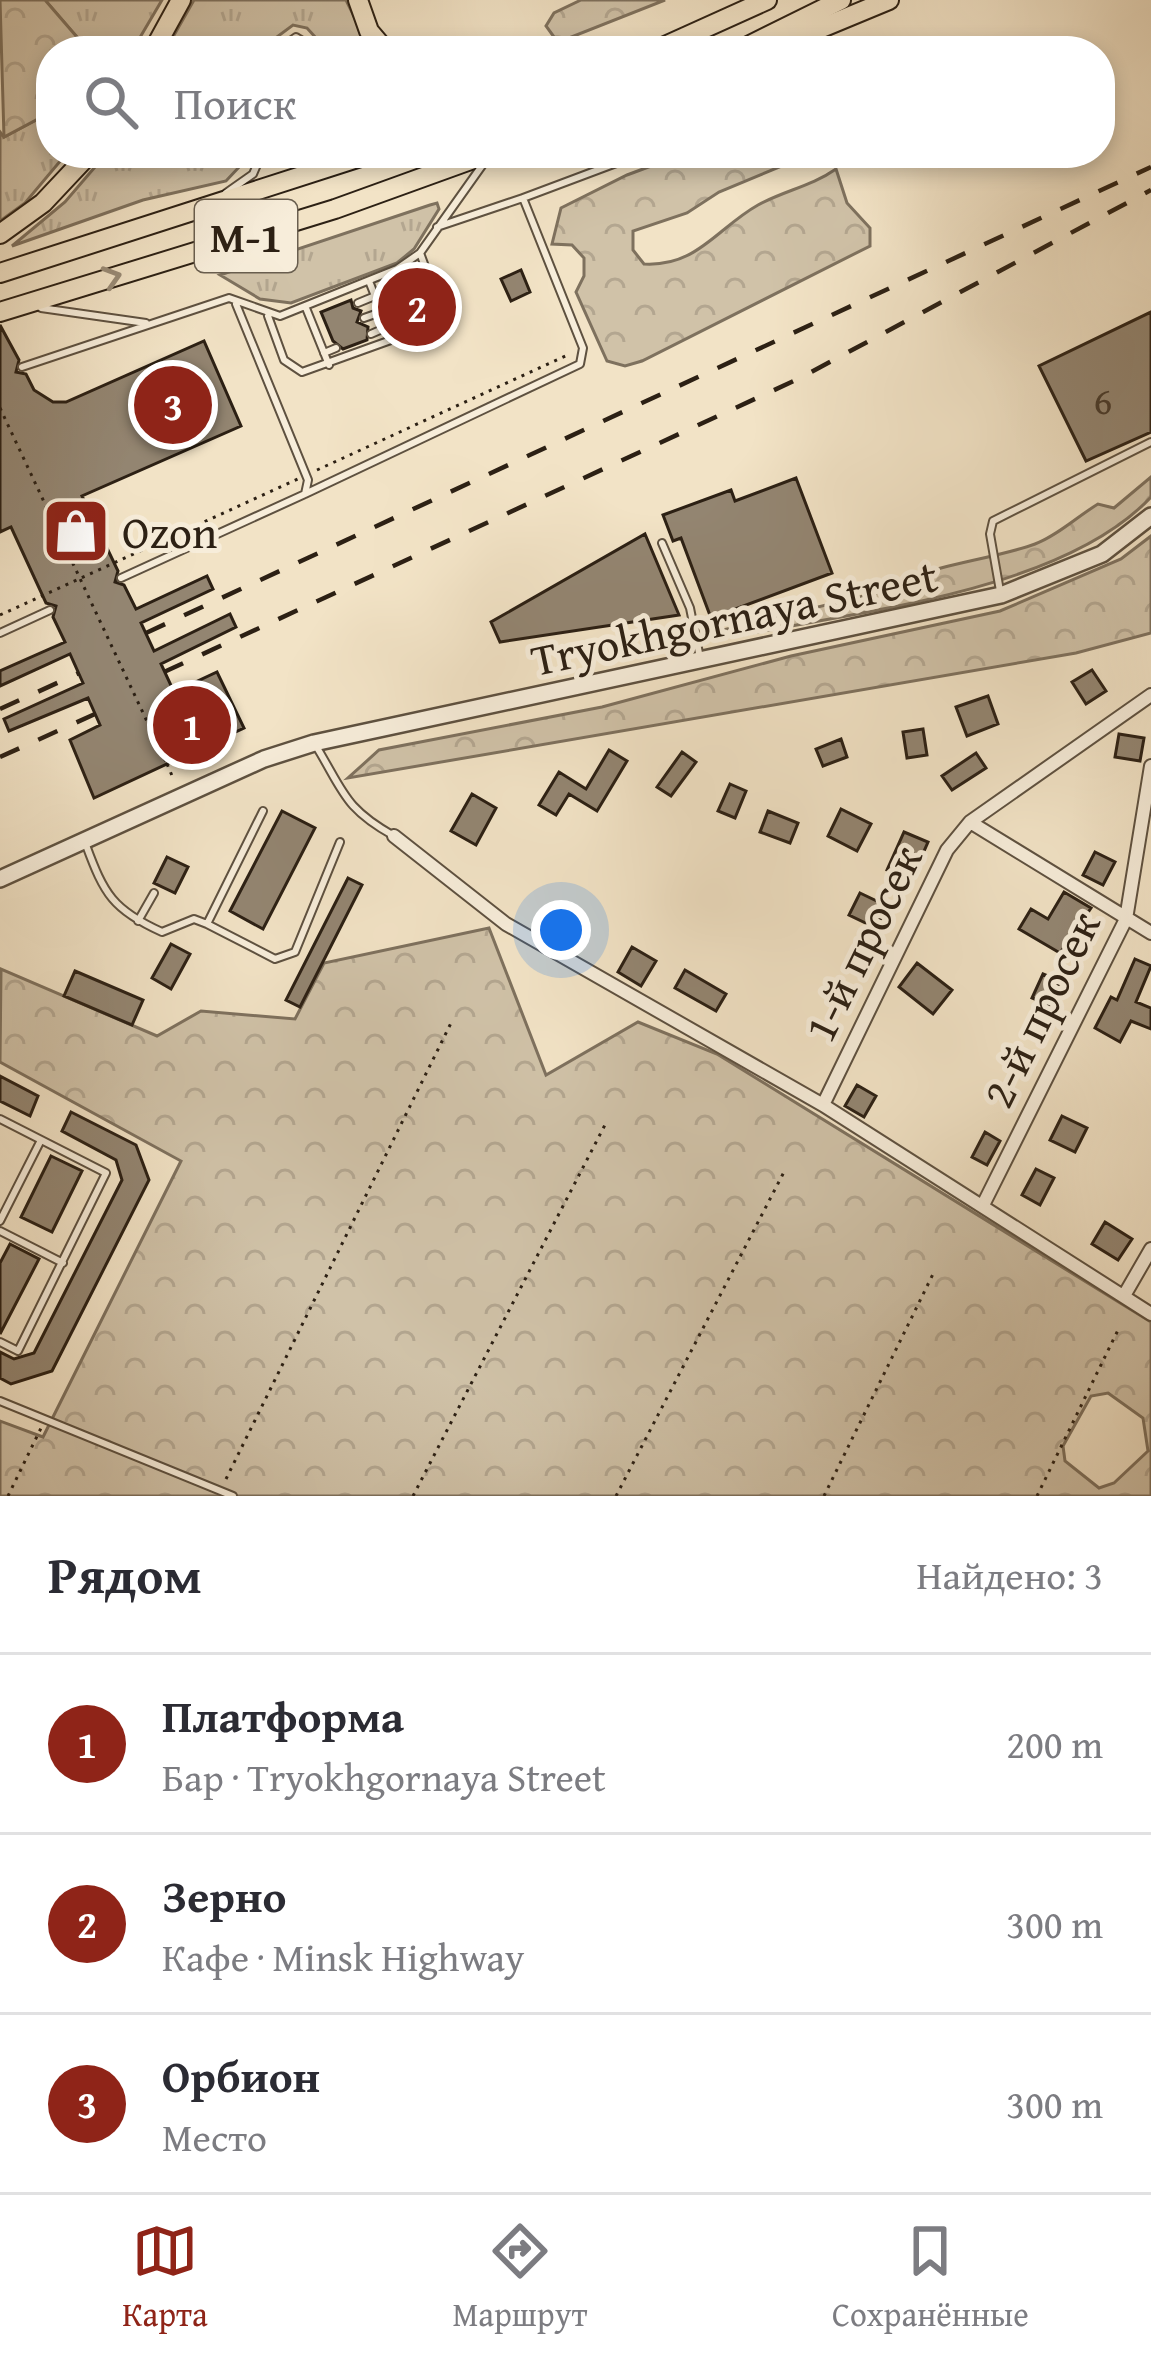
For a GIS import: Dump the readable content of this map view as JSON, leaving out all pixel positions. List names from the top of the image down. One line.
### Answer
{"streets":{"main road":["М-1"],"street":["Tryokhgornaya Street","1-й просек","2-й просек"]},"places":{"shop":["Ozon"]},"house_numbers":["6"],"page":{"search":"Поиск","pins":["2","3","1"],"heading":["Рядом","Найдено: 3"],"list":[{"mark":"1","name":"Платформа","note":"Бар · Tryokhgornaya Street","value":"200 m"},{"mark":"2","name":"Зерно","note":"Кафе · Minsk Highway","value":"300 m"},{"mark":"3","name":"Орбион","note":"Место","value":"300 m"}],"nav":["Карта","Маршрут","Сохранённые"]}}
